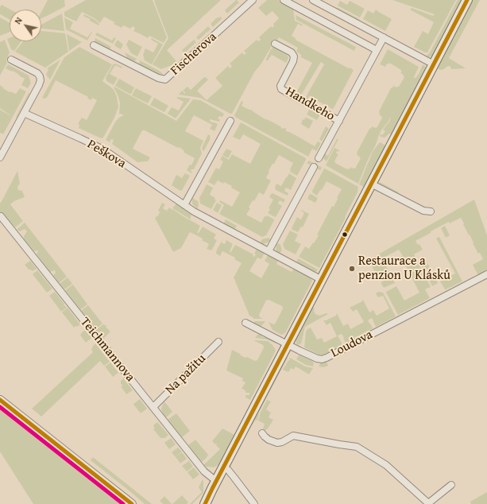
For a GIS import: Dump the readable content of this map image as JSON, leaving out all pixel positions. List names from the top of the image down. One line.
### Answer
{"streets":{"street":["Fischerova","Handkeho","Peškova","Loudova","Teichmannova","Na pažitu"]},"crossings":[["Teichmannova","Na pažitu"]],"places":["Restaurace a penzion U Klásků"],"north":"top left"}
